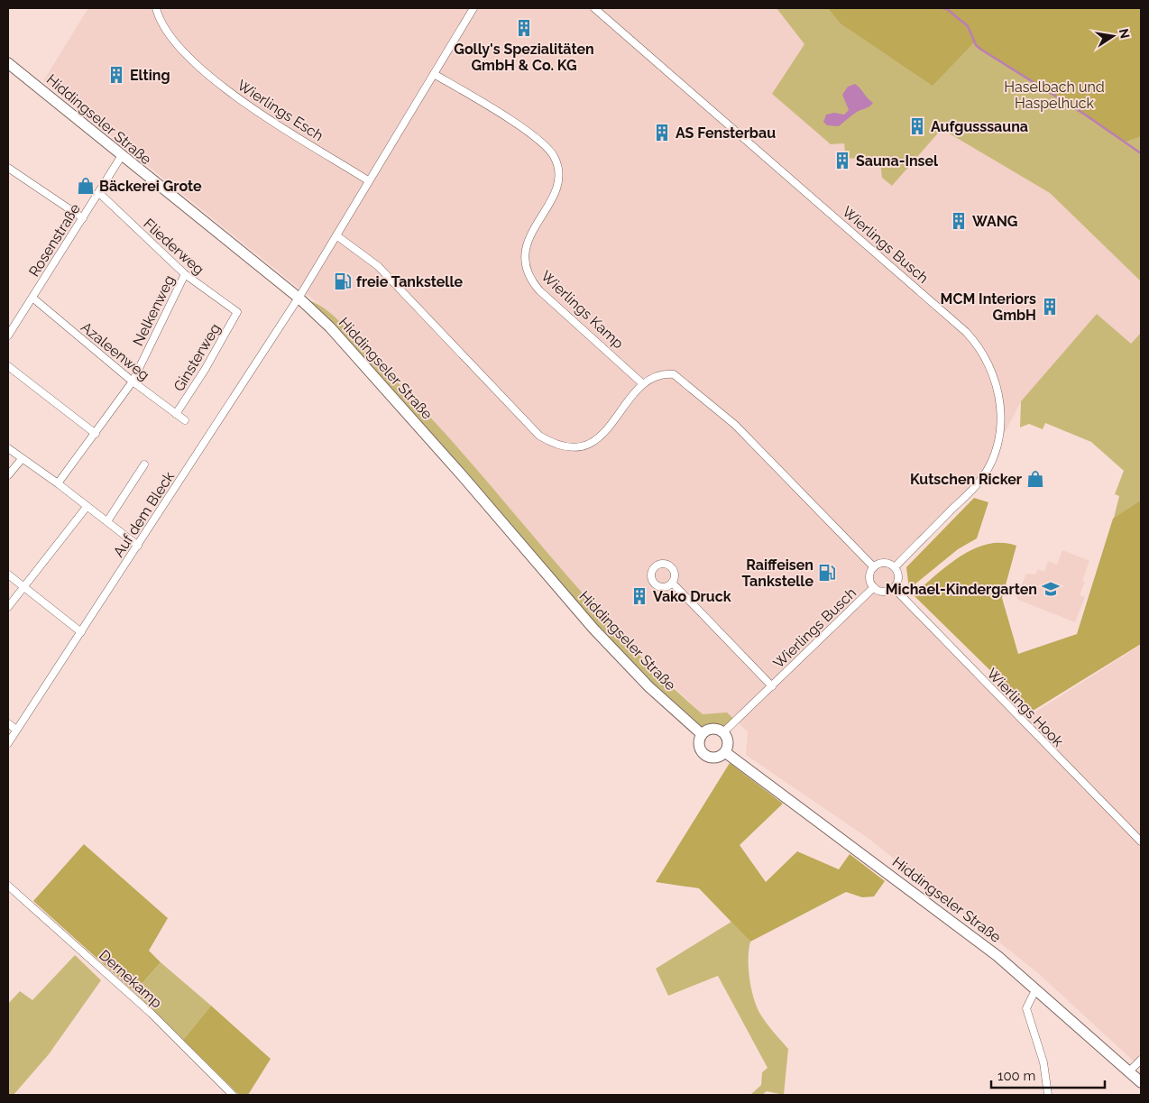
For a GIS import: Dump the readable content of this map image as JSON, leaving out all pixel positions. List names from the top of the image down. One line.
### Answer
{"streets":{"street":["Wierlings Esch","Hiddingseler Straße","Rosenstraße","Wierlings Busch","Fliederweg","Wierlings Kamp","Nelkenweg","Azaleenweg","Ginsterweg","Auf dem Bleck","Wierlings Hook","Dernekamp"]},"crossings":[["Hiddingseler Straße","Rosenstraße"],["Hiddingseler Straße","Wierlings Busch"],["Hiddingseler Straße","Auf dem Bleck"],["Rosenstraße","Fliederweg"],["Rosenstraße","Azaleenweg"],["Wierlings Busch","Wierlings Hook"],["Fliederweg","Nelkenweg"],["Fliederweg","Ginsterweg"],["Nelkenweg","Azaleenweg"],["Azaleenweg","Ginsterweg"]],"parks":["Haselbach und Haspelhuck"],"places":{"building":["Golly's Spezialitäten GmbH & Co. KG","Elting","Aufgusssauna","AS Fensterbau","Sauna-Insel","WANG","MCM Interiors GmbH","Vako Druck"],"shop":["Bäckerei Grote","Kutschen Ricker"],"fuel station":["freie Tankstelle","Raiffeisen Tankstelle"],"school or university":["Michael-Kindergarten"]},"scale_bar":"100 m","north":"right"}
